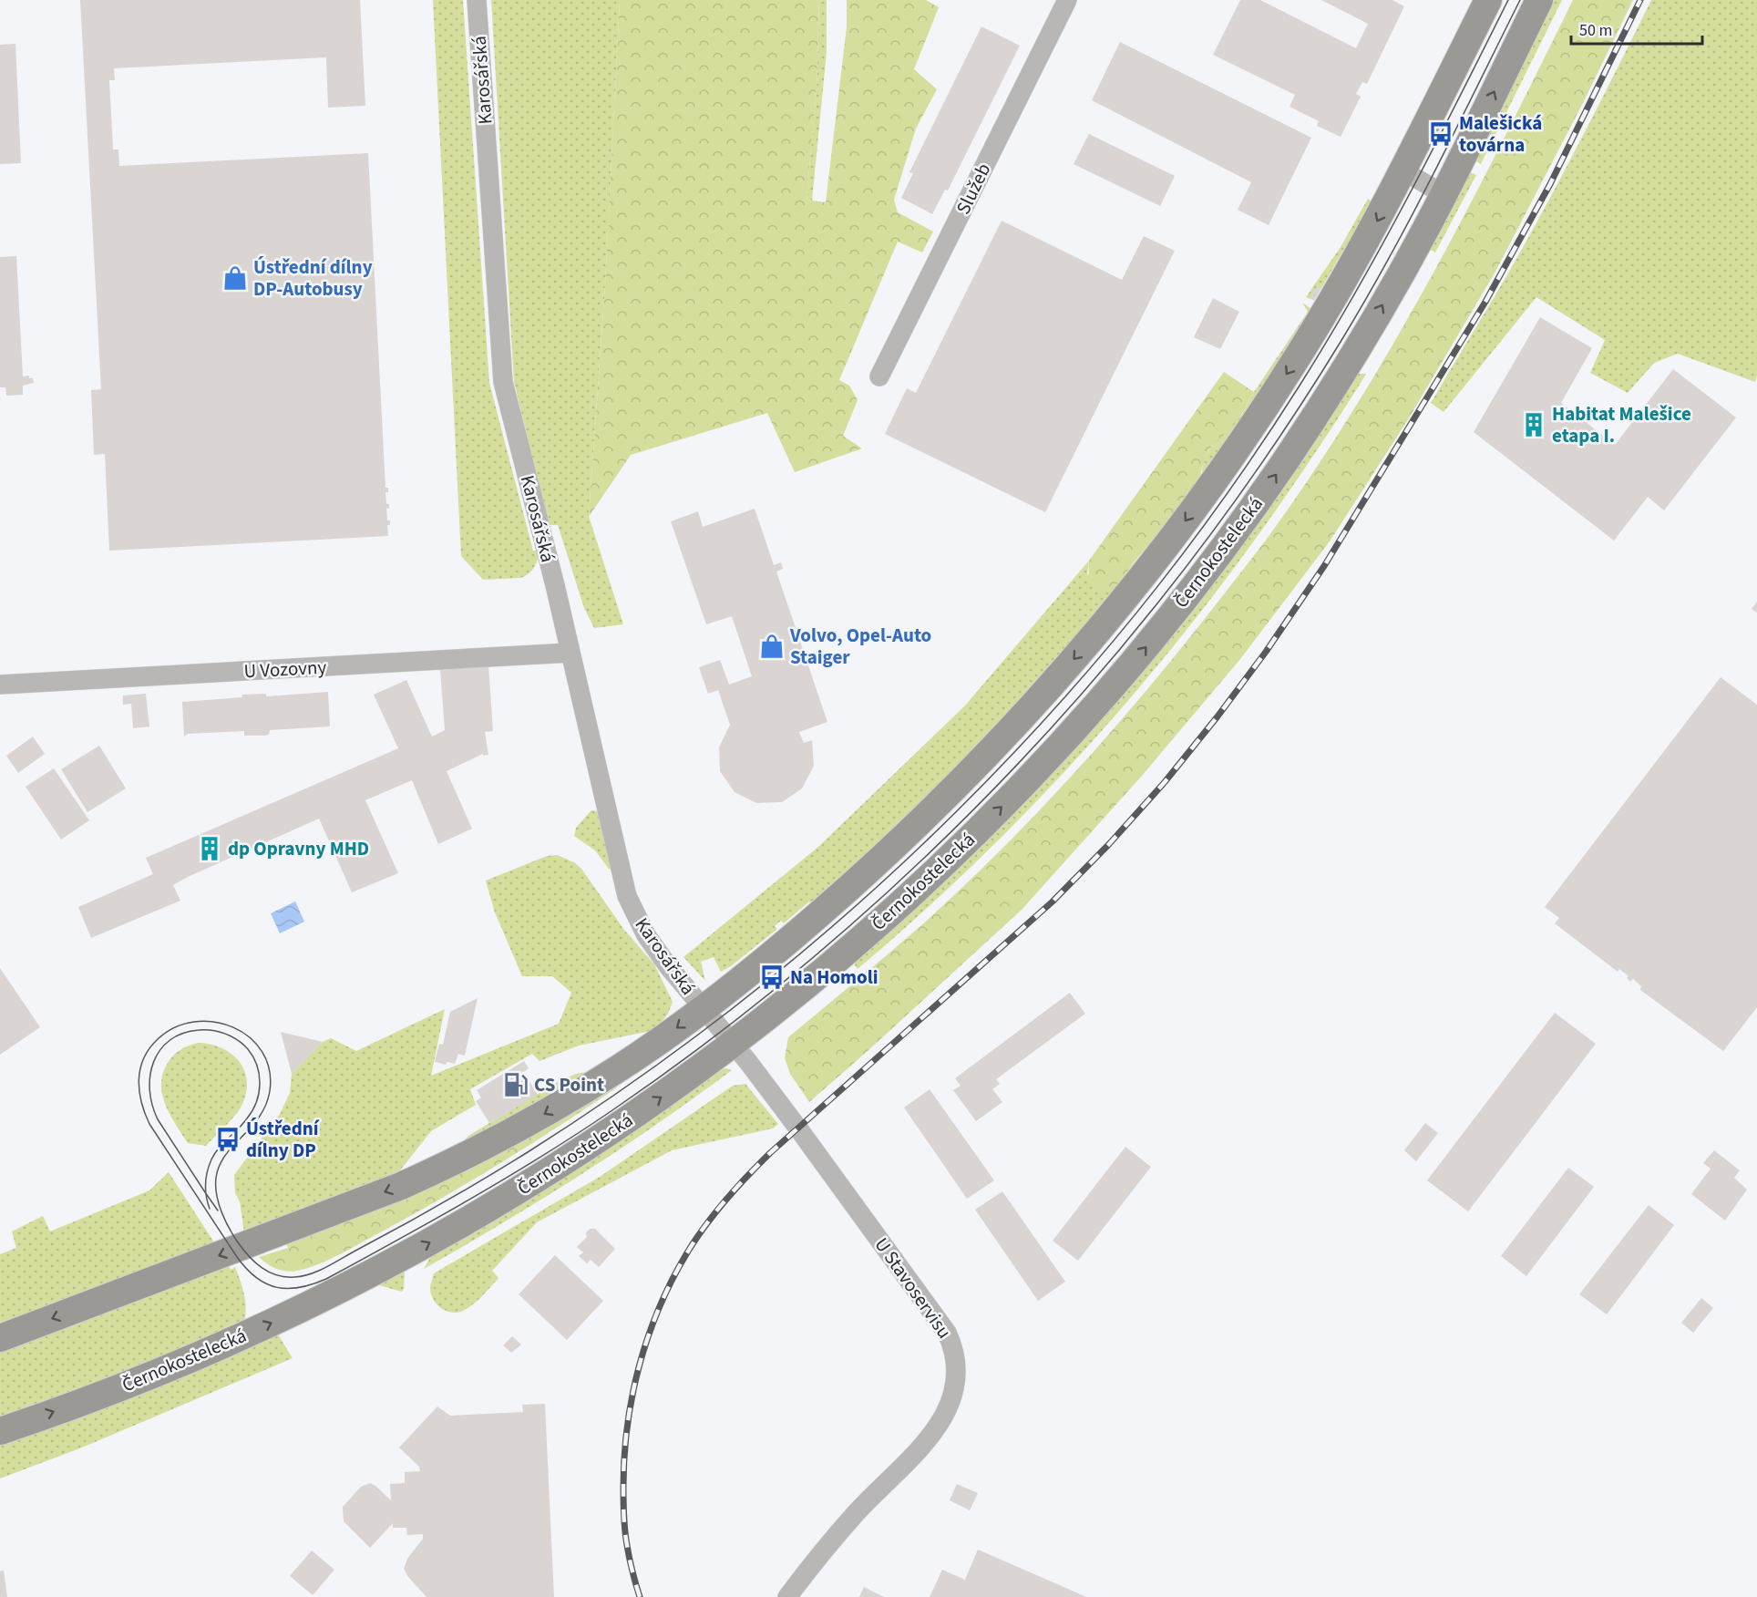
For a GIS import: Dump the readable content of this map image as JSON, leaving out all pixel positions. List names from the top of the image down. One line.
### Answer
{"streets":{"main road":["Černokostelecká"],"street":["Karosářská","Služeb","U Vozovny","U Stavoservisu"]},"crossings":[["Karosářská","U Vozovny"],["Karosářská","U Stavoservisu"],["Černokostelecká","U Stavoservisu"]],"places":{"bus stop":["Malešická továrna","Na Homoli","Ústřední dílny DP"],"shop":["Ústřední dílny DP-Autobusy","Volvo, Opel-Auto Staiger"],"building":["Habitat Malešice etapa I.","dp Opravny MHD"],"fuel station":["CS Point"]},"scale_bar":"50 m"}
